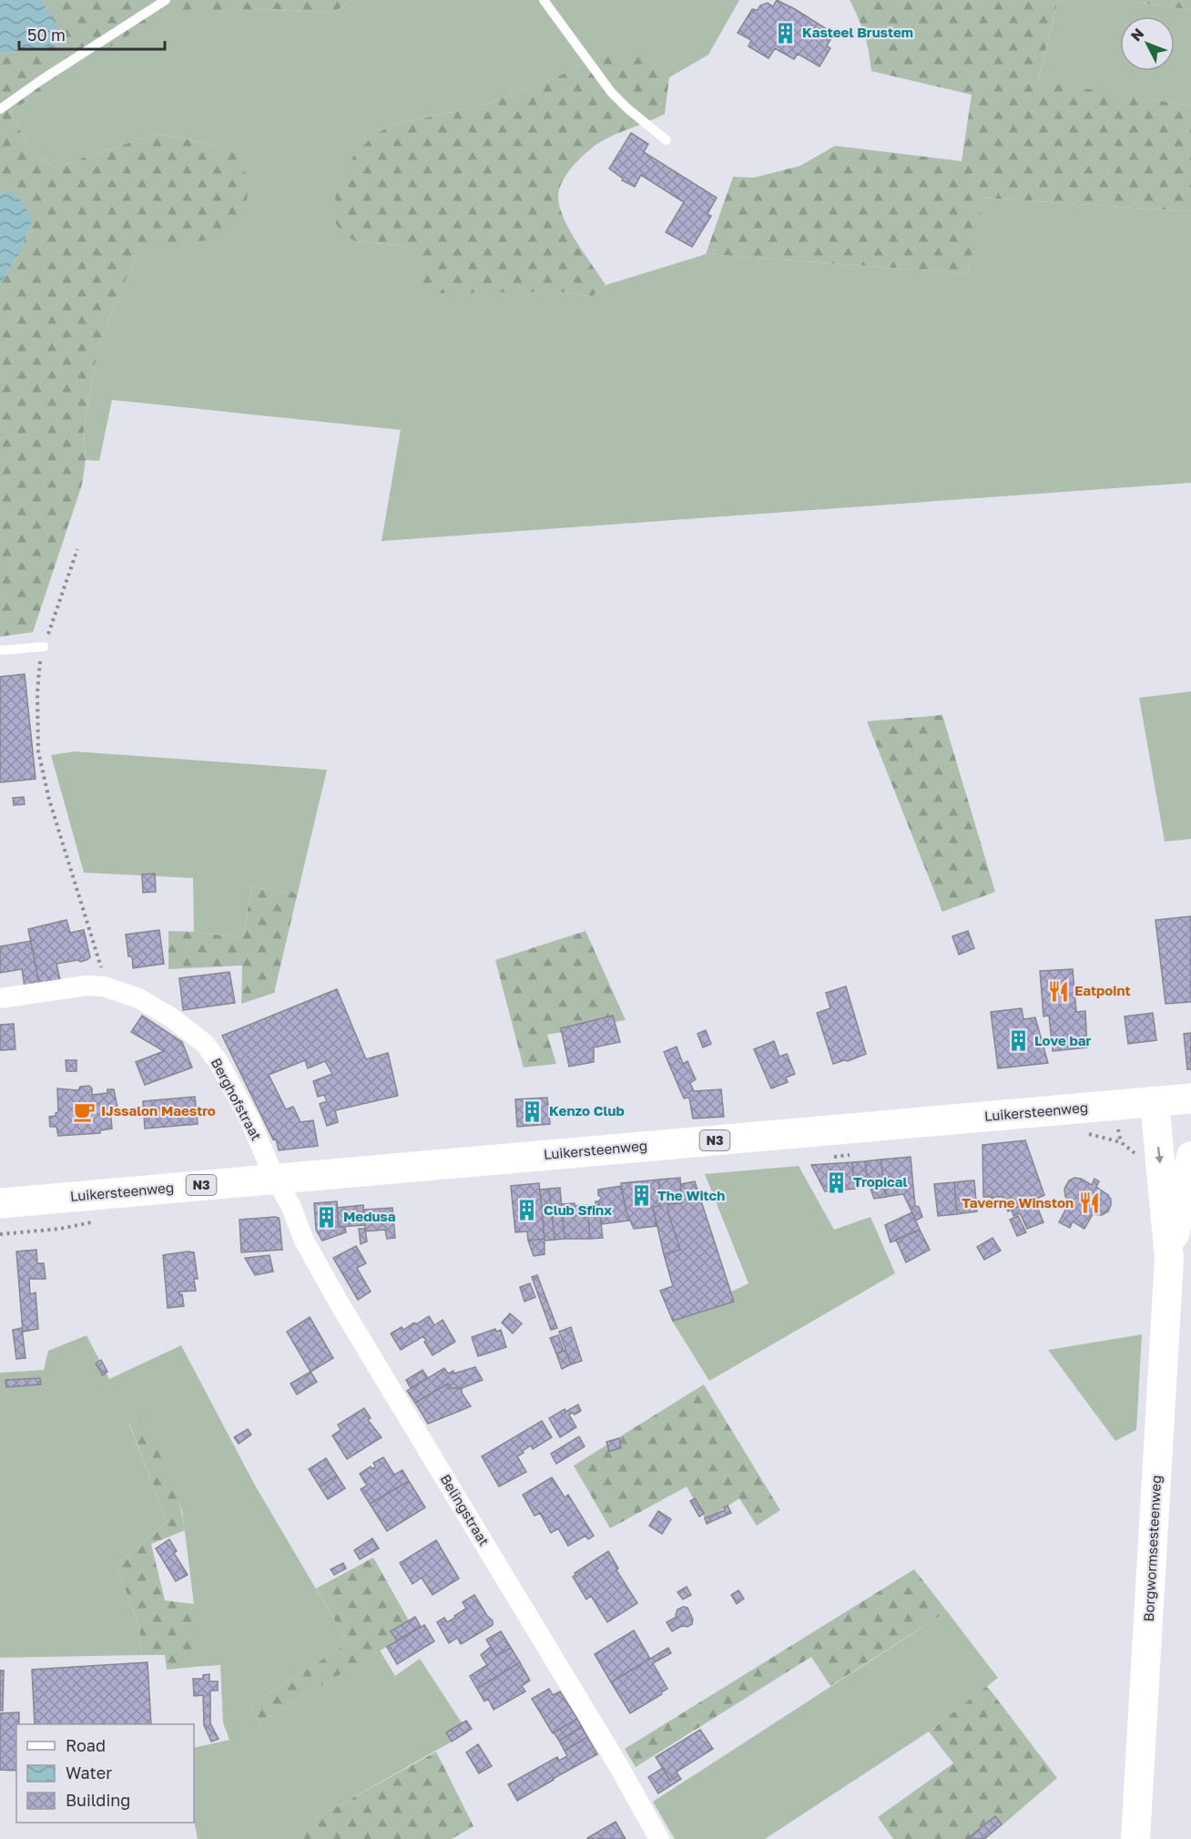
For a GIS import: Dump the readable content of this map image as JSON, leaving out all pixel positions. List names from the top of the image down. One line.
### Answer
{"streets":{"main road":["Luikersteenweg","N3","Borgwormsesteenweg"],"street":["Berghofstraat","Belingstraat"]},"crossings":[["Berghofstraat","Luikersteenweg"],["Berghofstraat","Belingstraat"],["Luikersteenweg","Belingstraat"],["Luikersteenweg","Borgwormsesteenweg"]],"places":{"building":["Kasteel Brustem","Love bar","Kenzo Club","Tropical","The Witch","Club Sfinx","Medusa"],"restaurant":["Eatpoint","Taverne Winston"],"cafe":["IJssalon Maestro"]},"legend":["Road","Water","Building"],"scale_bar":"50 m","north":"top left"}
